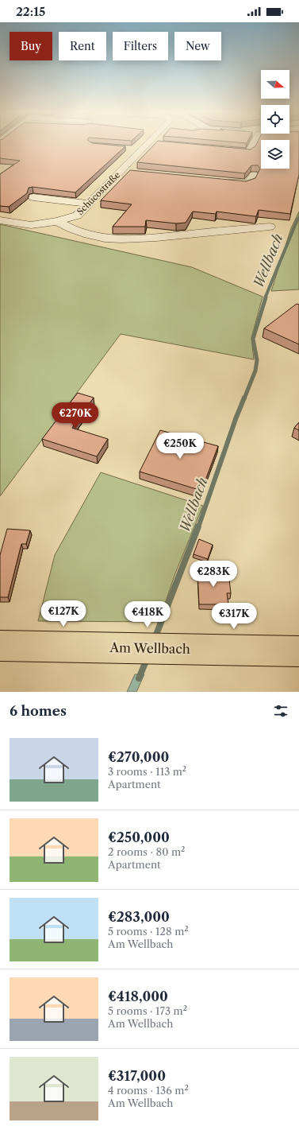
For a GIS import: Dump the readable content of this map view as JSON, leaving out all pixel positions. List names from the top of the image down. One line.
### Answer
{"streets":{"main road":["Am Wellbach"],"street":["Schücostraße"]},"water":["Wellbach"],"north":"right","page":{"status":"22:15","chip":["Buy","Rent","Filters","New"],"price":["€270K","€250K","€283K","€127K","€418K","€317K"],"heading":"6 homes","list":[{"name":"€270,000","note":"3 rooms · 113 m² · Apartment"},{"name":"€250,000","note":"2 rooms · 80 m² · Apartment"},{"name":"€283,000","note":"5 rooms · 128 m² · Am Wellbach"},{"name":"€418,000","note":"5 rooms · 173 m² · Am Wellbach"},{"name":"€317,000","note":"4 rooms · 136 m² · Am Wellbach"}]}}
